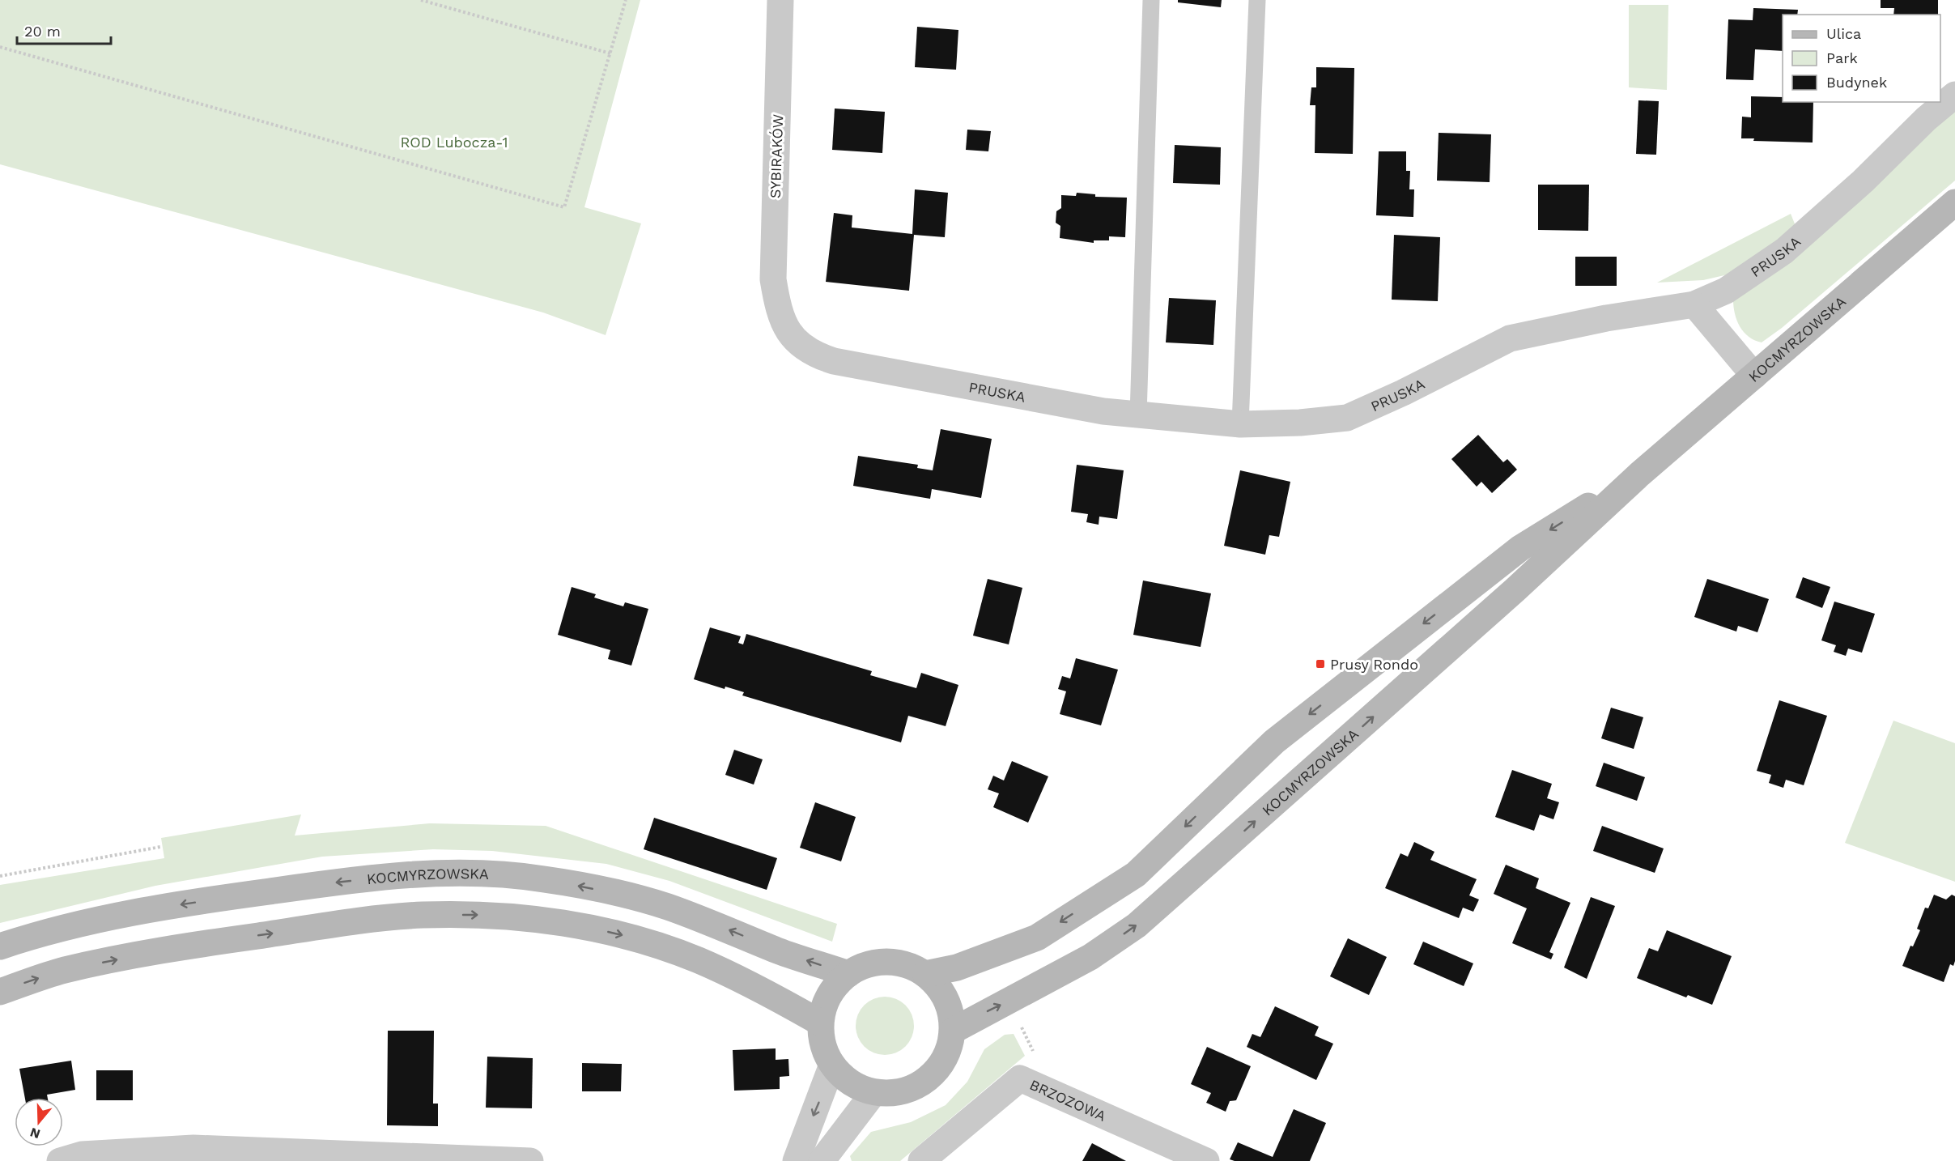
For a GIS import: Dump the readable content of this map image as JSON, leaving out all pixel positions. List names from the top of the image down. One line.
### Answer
{"streets":{"main road":["KOCMYRZOWSKA"],"street":["SYBIRAKÓW","PRUSKA","BRZOZOWA"]},"crossings":[["SYBIRAKÓW","PRUSKA"]],"parks":["ROD Lubocza-1"],"places":{"transit":["Prusy Rondo"]},"legend":["Ulica","Park","Budynek"],"scale_bar":"20 m","north":"bottom"}
